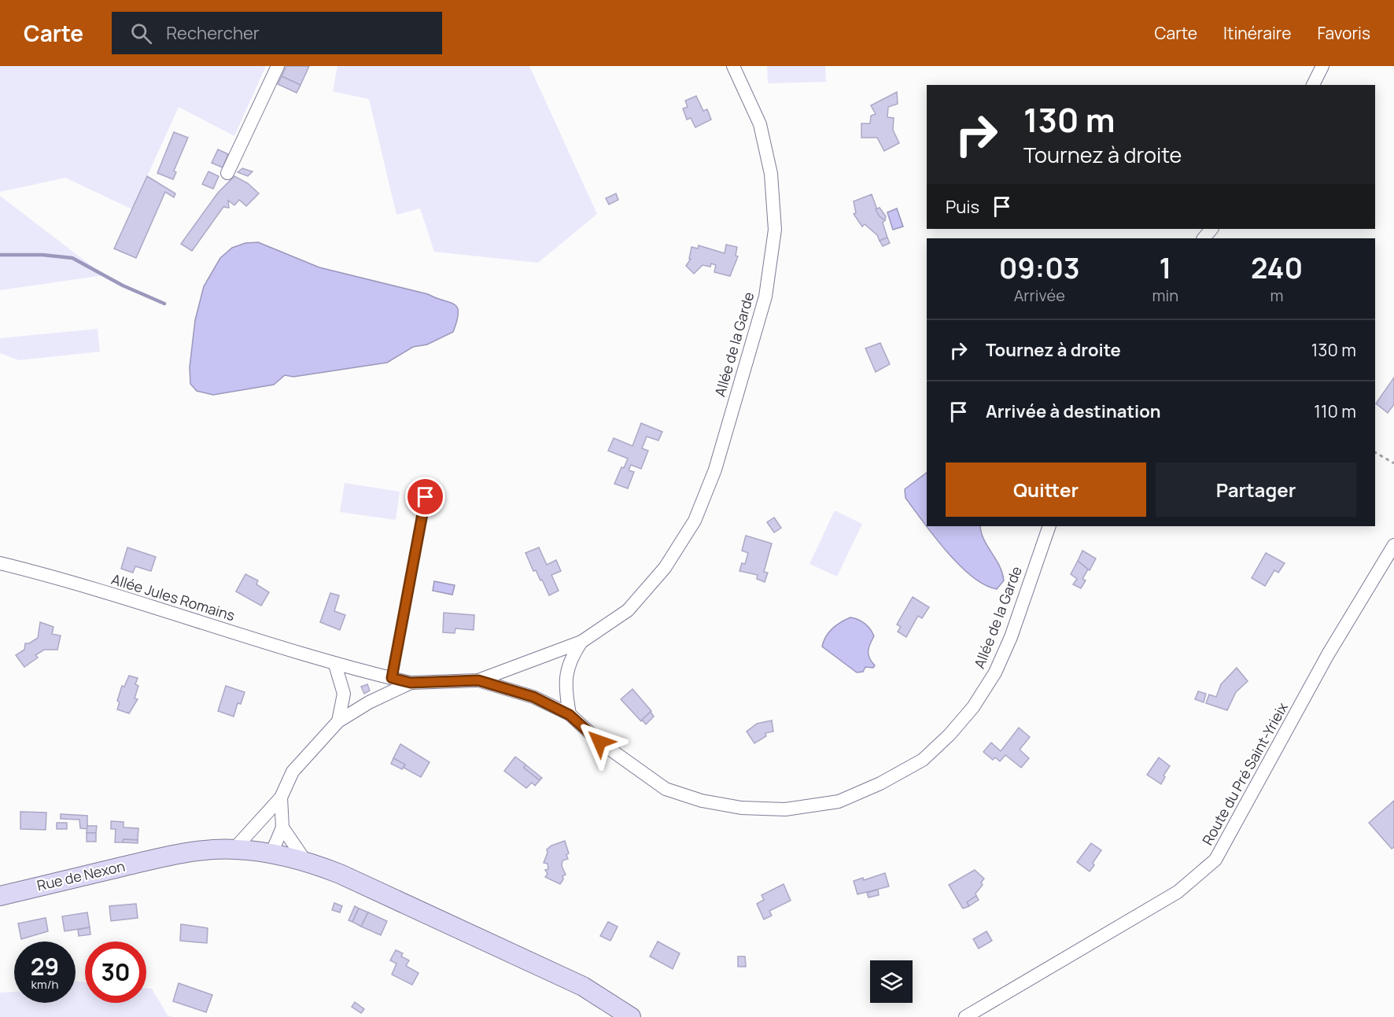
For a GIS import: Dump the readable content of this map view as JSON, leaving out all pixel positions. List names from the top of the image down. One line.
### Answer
{"streets":{"main road":["Rue de Nexon"],"street":["Allée de la Garde","Allée Jules Romains","Route du Pré Saint-Yrieix"]},"crossings":[["Allée de la Garde","Allée Jules Romains"],["Allée de la Garde","Rue de Nexon"]],"page":{"header":"Carte","search":"Rechercher","nav":["Carte","Itinéraire","Favoris"],"turn":["130 m","Tournez à droite"],"then":"Puis","eta":["09:03","Arrivée","1","min","240","m"],"list":[{"name":"Tournez à droite","value":"130 m"},{"name":"Arrivée à destination","value":"110 m"}],"buttons":["Quitter","Partager"],"speed":"29 km/h","limit":"30"}}
